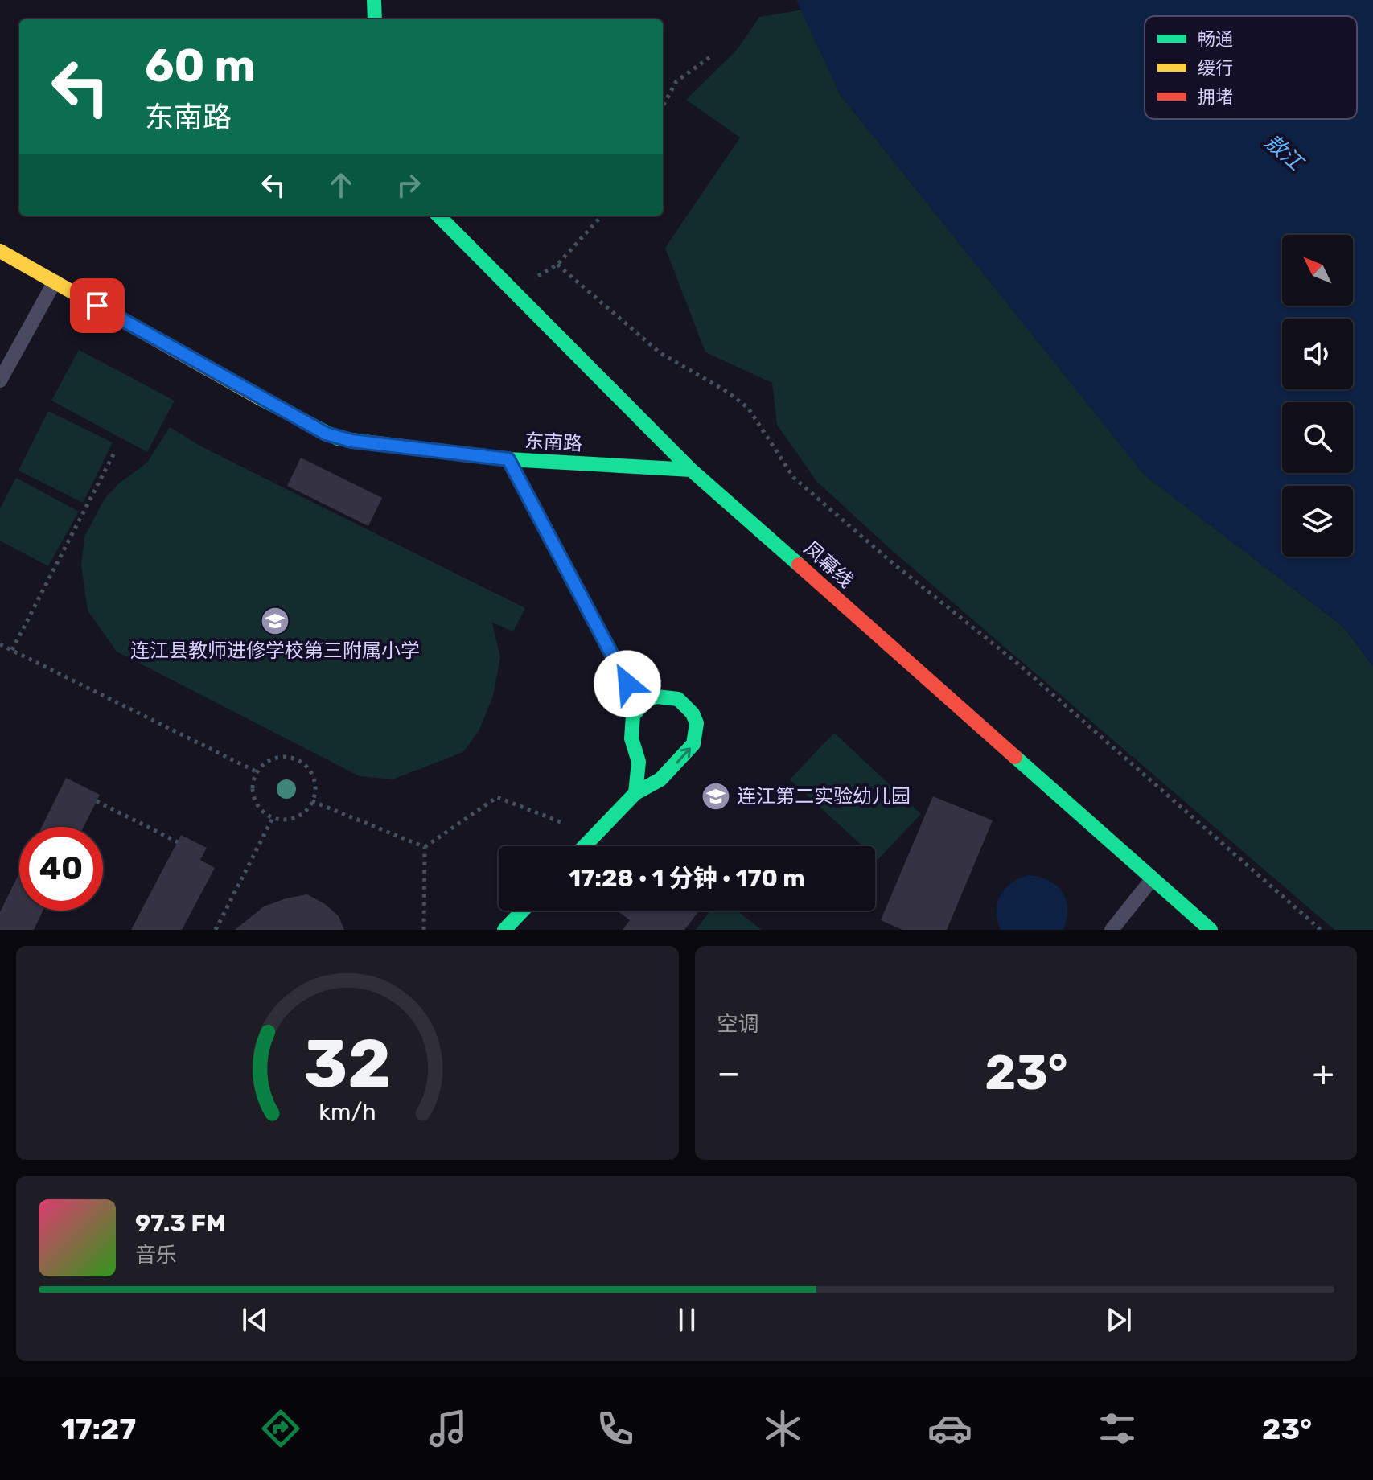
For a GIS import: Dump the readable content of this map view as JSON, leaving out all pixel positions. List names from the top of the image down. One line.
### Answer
{"streets":{"street":["东南路","凤幕线"]},"crossings":[["东南路","凤幕线"]],"water":["敖江"],"places":{"school or university":["连江县教师进修学校第三附属小学","连江第二实验幼儿园"]},"legend":["畅通","缓行","拥堵"],"north":"top left","page":{"turn":["60 m","东南路"],"limit":"40","trip":"17:28 · 1 分钟 · 170 m","tile":"空调","heat":["−","23°","+"],"song":["97.3 FM","音乐"],"tabs":["17:27","23°"],"gauge":["32","km/h"]}}
